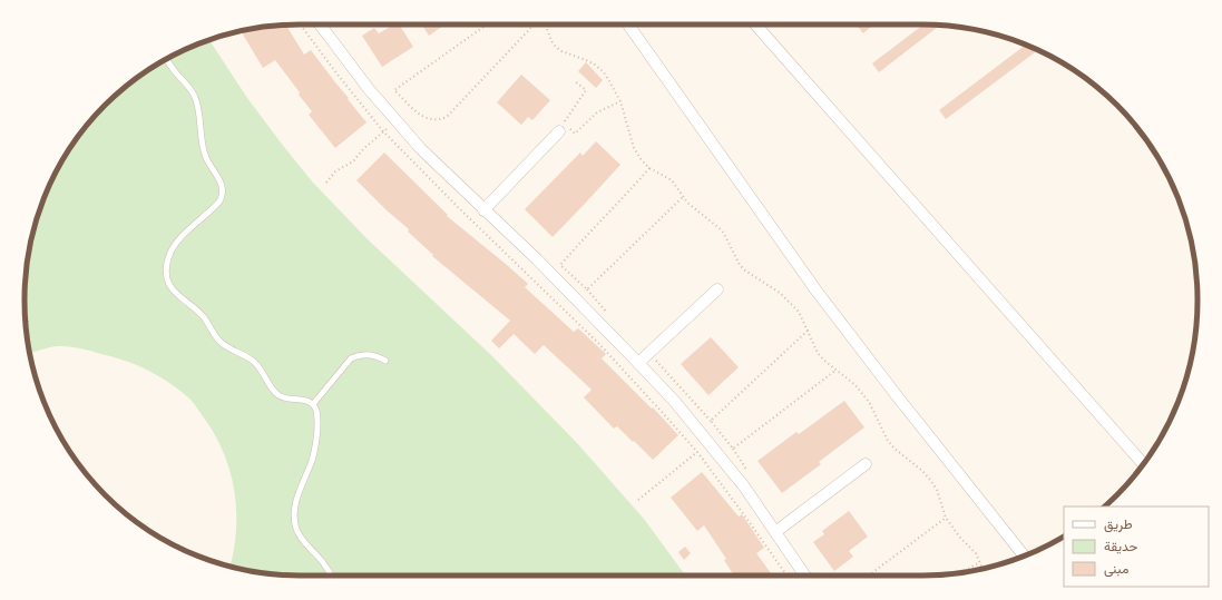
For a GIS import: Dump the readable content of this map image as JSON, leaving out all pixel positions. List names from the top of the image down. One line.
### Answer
{"legend":["طريق","حديقة","مبنى"]}
